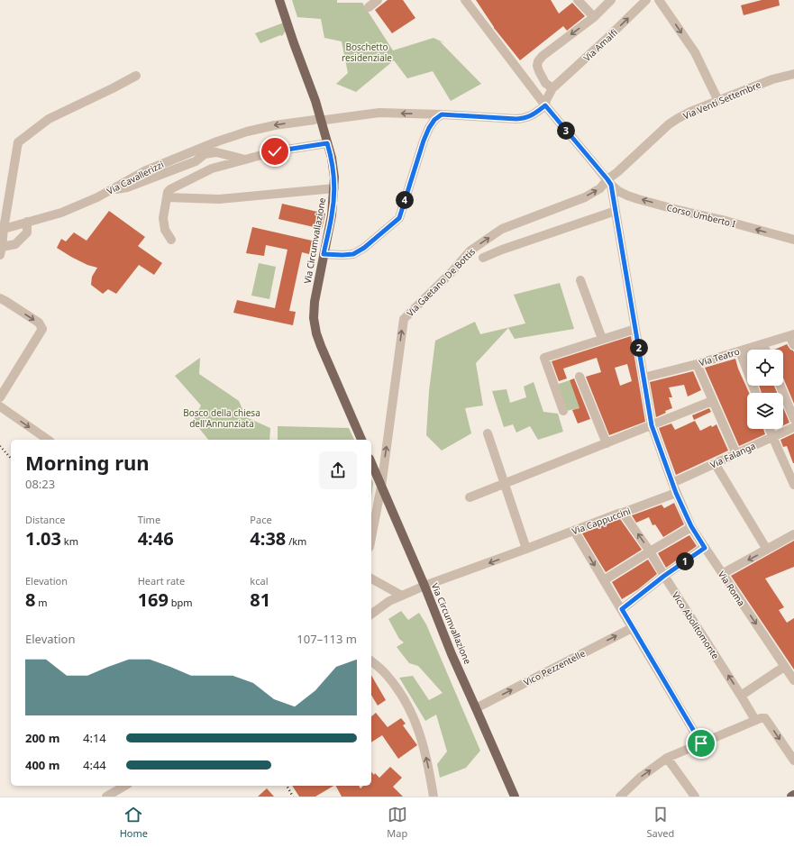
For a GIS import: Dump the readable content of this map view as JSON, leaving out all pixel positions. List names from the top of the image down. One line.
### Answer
{"streets":{"main road":["Via Circumvallazione"],"street":["Via Amalfi","Via Venti Settembre","Via Cavallerizzi","Corso Umberto I","Via Gaetano De Bottis","Via Teatro","Via Falanga","Via Cappuccini","Via Roma","Vico Abolitomonte","Vico Pezzentelle"]},"crossings":[["Via Venti Settembre","Corso Umberto I"],["Via Venti Settembre","Via Gaetano De Bottis"],["Via Venti Settembre","Via Roma"],["Corso Umberto I","Via Gaetano De Bottis"],["Corso Umberto I","Via Roma"],["Via Circumvallazione","Via Gaetano De Bottis"],["Via Circumvallazione","Via Cappuccini"],["Via Circumvallazione","Vico Pezzentelle"],["Via Gaetano De Bottis","Via Roma"],["Via Teatro","Via Roma"],["Via Falanga","Via Roma"],["Via Cappuccini","Via Roma"],["Via Cappuccini","Vico Abolitomonte"]],"one_way":["Via Amalfi","Corso Umberto I","Via Gaetano De Bottis","Vico Pezzentelle"],"parks":["Boschetto residenziale","Bosco della chiesa dell'Annunziata"],"page":{"pins":["3","4","2","1"],"heading":["Morning run","08:23"],"stats":[["Distance","1.03 km"],["Time","4:46"],["Pace","4:38 /km"],["Elevation","8 m"],["Heart rate","169 bpm"],["kcal","81"]],"chart":["Elevation","107–113 m"],"list":[{"name":"200 m","note":"4:14"},{"name":"400 m","note":"4:44"}],"tabs":["Home","Map","Saved"]}}
